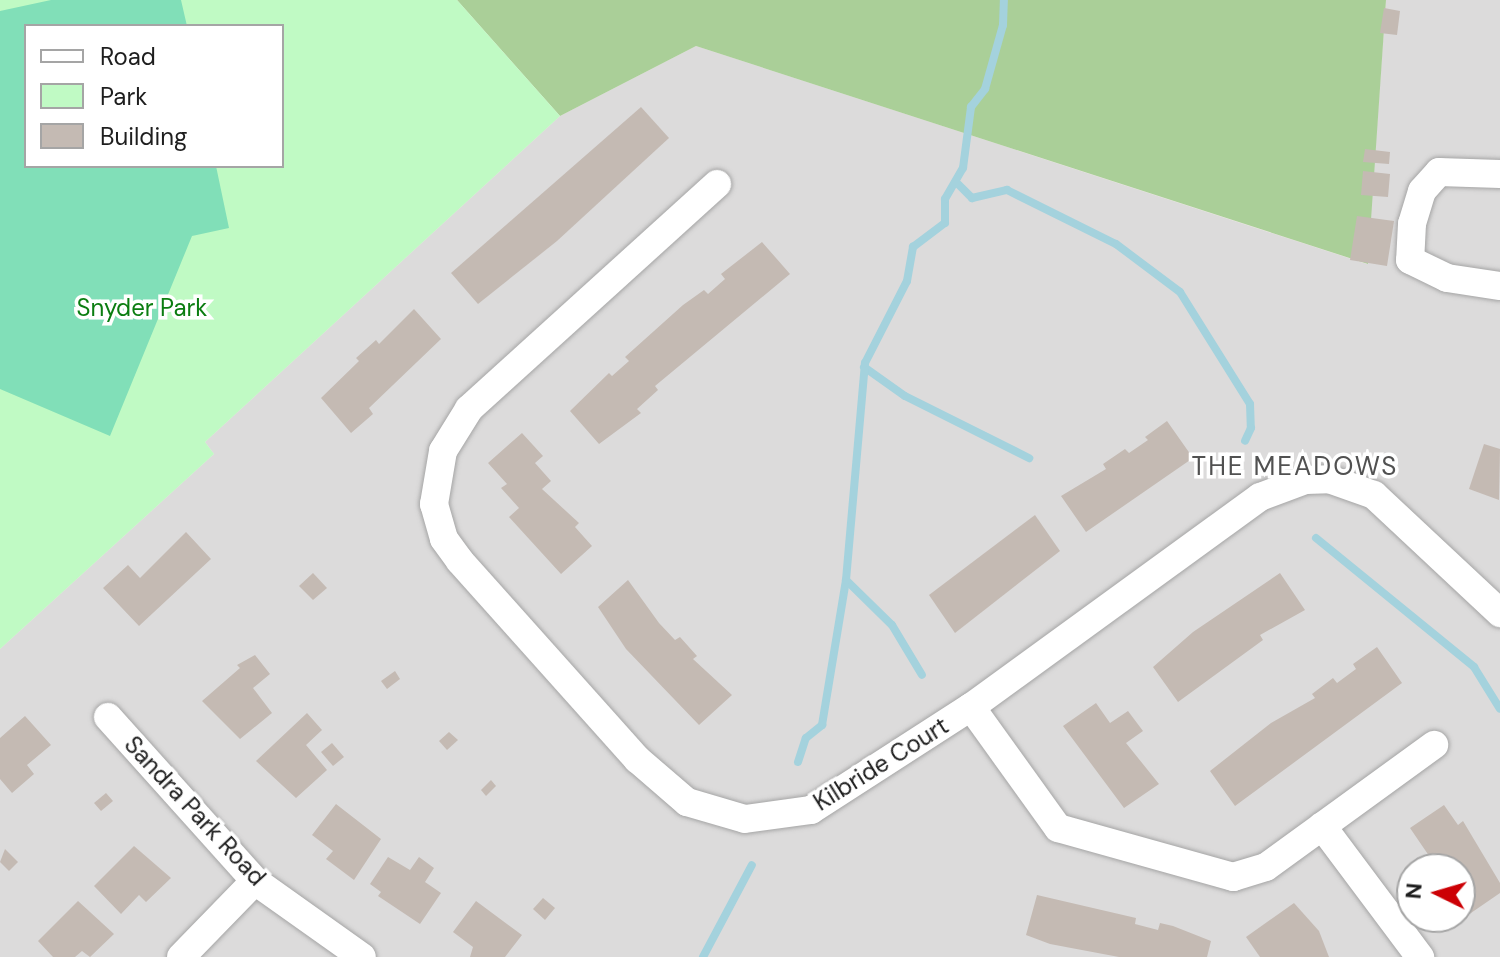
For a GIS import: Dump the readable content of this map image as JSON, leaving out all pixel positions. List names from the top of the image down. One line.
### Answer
{"streets":{"street":["Kilbride Court","Sandra Park Road"]},"districts":["THE MEADOWS"],"parks":["Snyder Park"],"legend":["Road","Park","Building"],"north":"left"}
